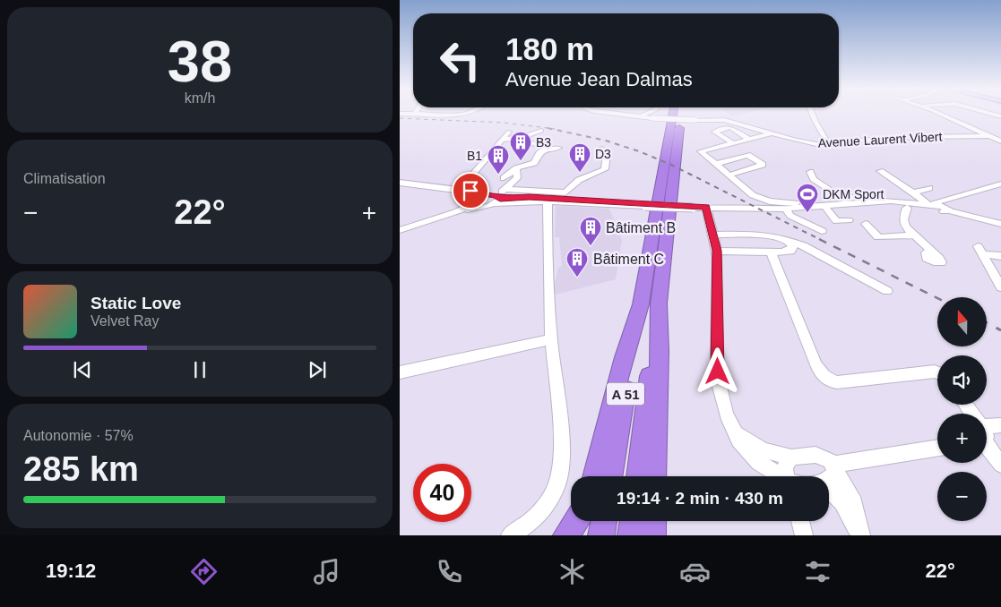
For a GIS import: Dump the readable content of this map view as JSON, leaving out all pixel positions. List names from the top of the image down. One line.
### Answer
{"streets":{"highway":["A 51"],"street":["Avenue Laurent Vibert"]},"places":{"building":["B3","D3","B1","Bâtiment B","Bâtiment C"],"sports":["DKM Sport"]},"north":"top","page":{"tile":[["38","km/h"],"Climatisation",["Autonomie · 57%","285 km"]],"turn":["180 m","Avenue Jean Dalmas"],"heat":["−","22°","+"],"song":["Static Love","Velvet Ray"],"map_buttons":["+","−"],"limit":"40","trip":"19:14 · 2 min · 430 m","tabs":["19:12","22°"]}}
